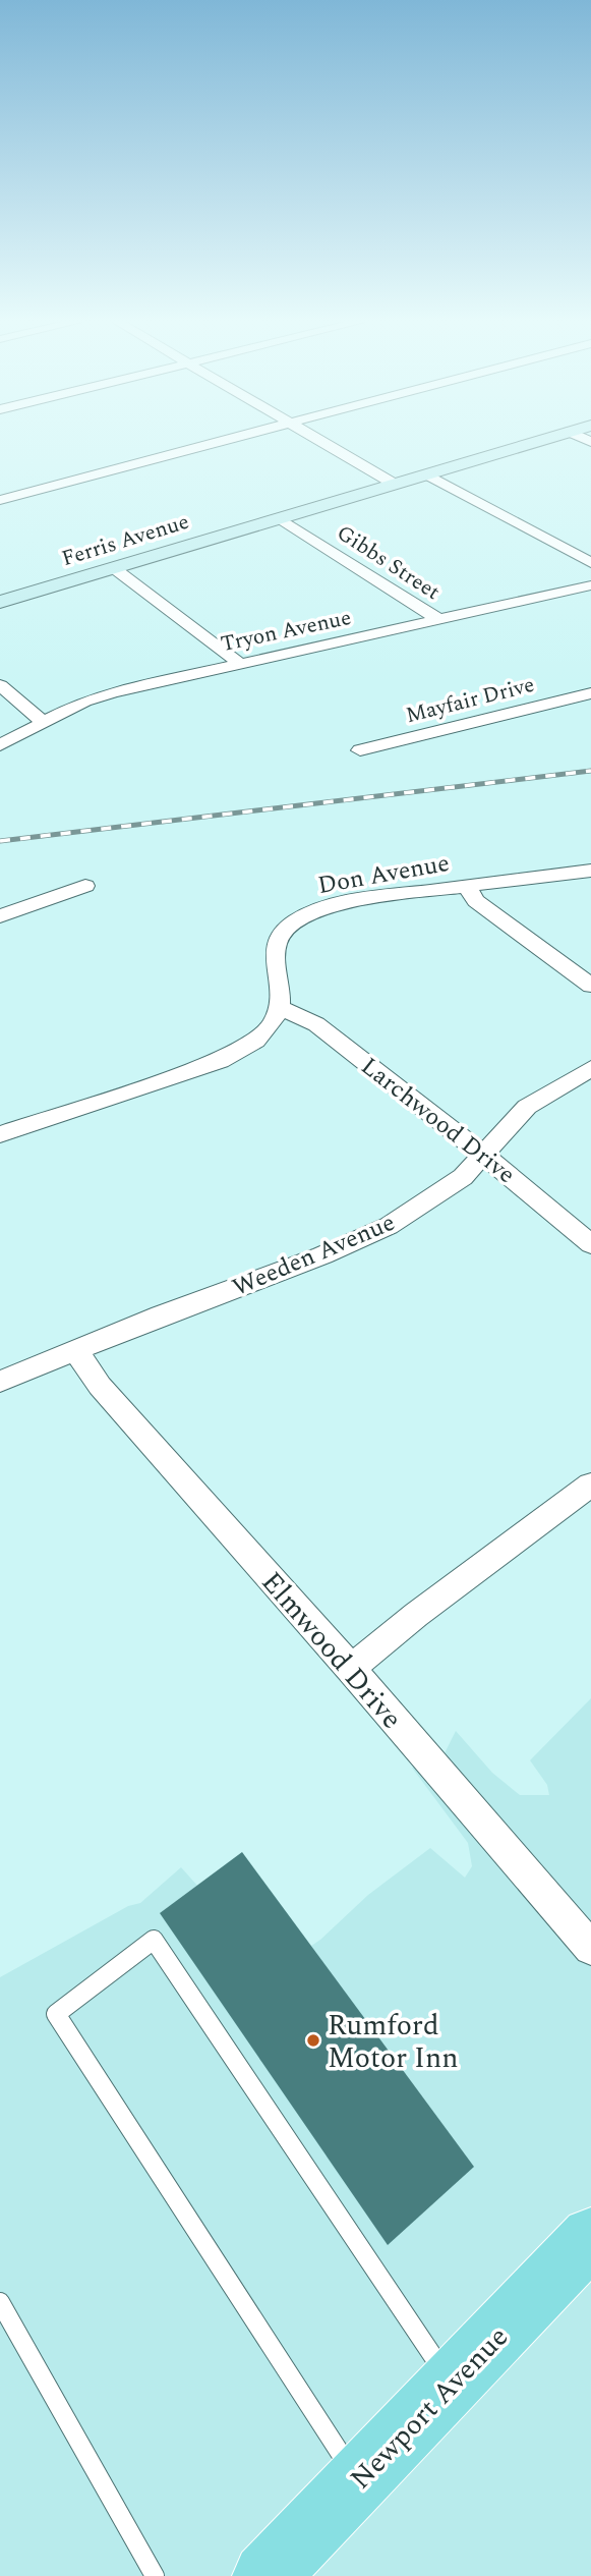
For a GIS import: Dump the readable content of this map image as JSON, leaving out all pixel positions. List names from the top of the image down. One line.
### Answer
{"streets":{"main road":["Newport Avenue"],"street":["Ferris Avenue","Gibbs Street","Tryon Avenue","Mayfair Drive","Don Avenue","Larchwood Drive","Weeden Avenue","Elmwood Drive"]},"crossings":[["Ferris Avenue","Gibbs Street"],["Gibbs Street","Tryon Avenue"],["Don Avenue","Larchwood Drive"],["Larchwood Drive","Weeden Avenue"],["Weeden Avenue","Elmwood Drive"]],"places":["Rumford Motor Inn"]}
